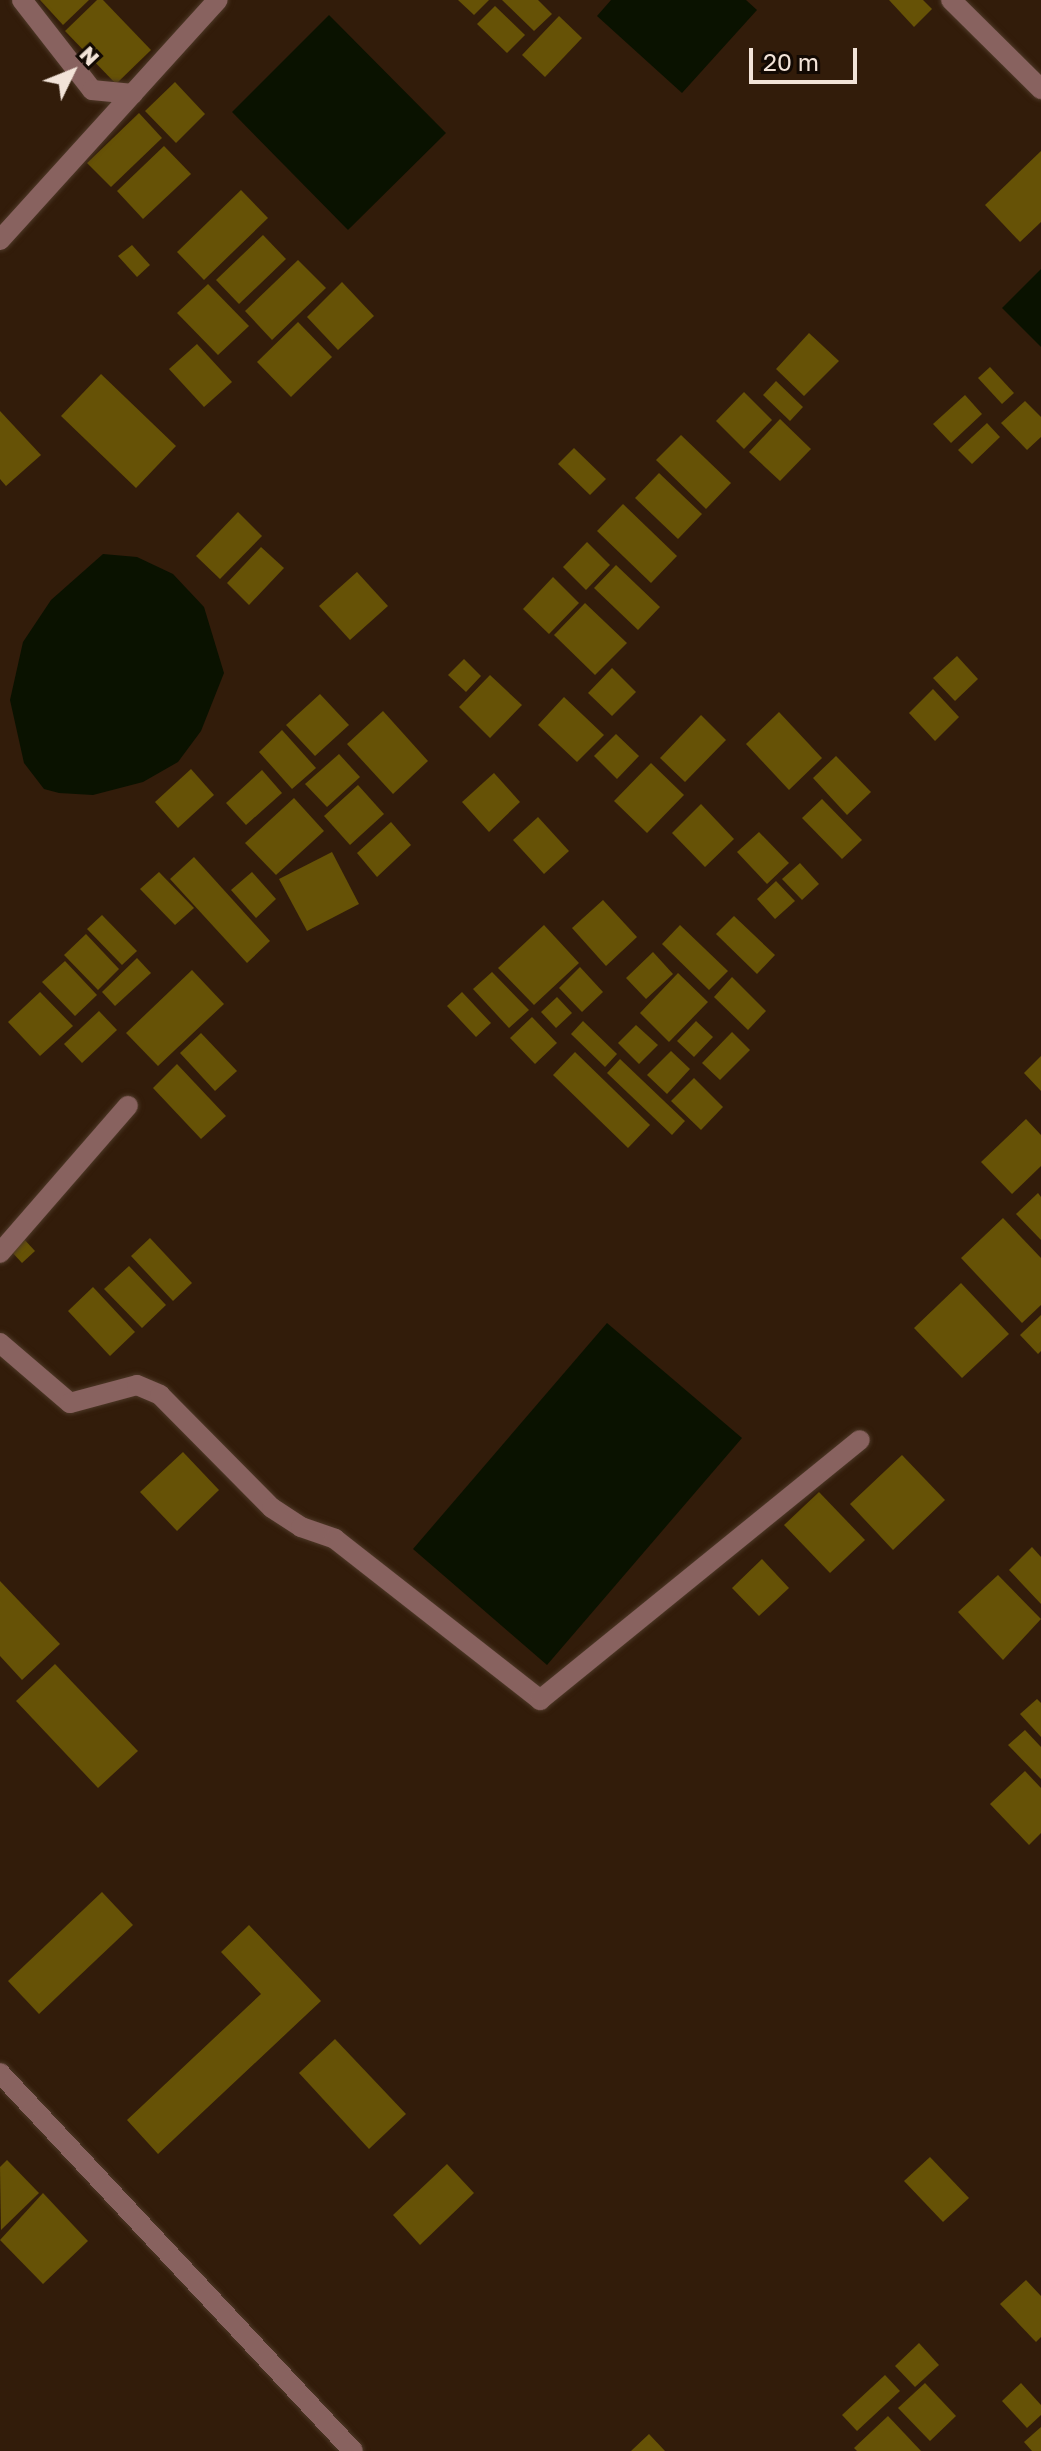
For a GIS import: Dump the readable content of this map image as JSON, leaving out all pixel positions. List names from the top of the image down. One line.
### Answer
{"scale_bar":"20 m","north":"top right"}
